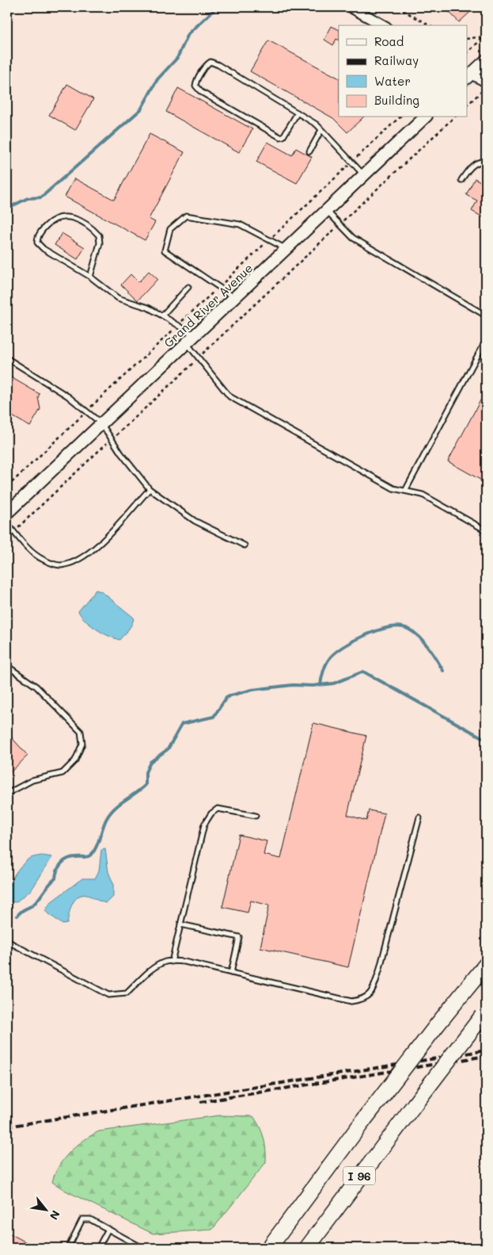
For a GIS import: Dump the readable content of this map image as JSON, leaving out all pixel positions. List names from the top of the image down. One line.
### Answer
{"streets":{"highway":["I 96"],"main road":["Grand River Avenue"]},"legend":["Road","Railway","Water","Building"],"north":"bottom right"}
